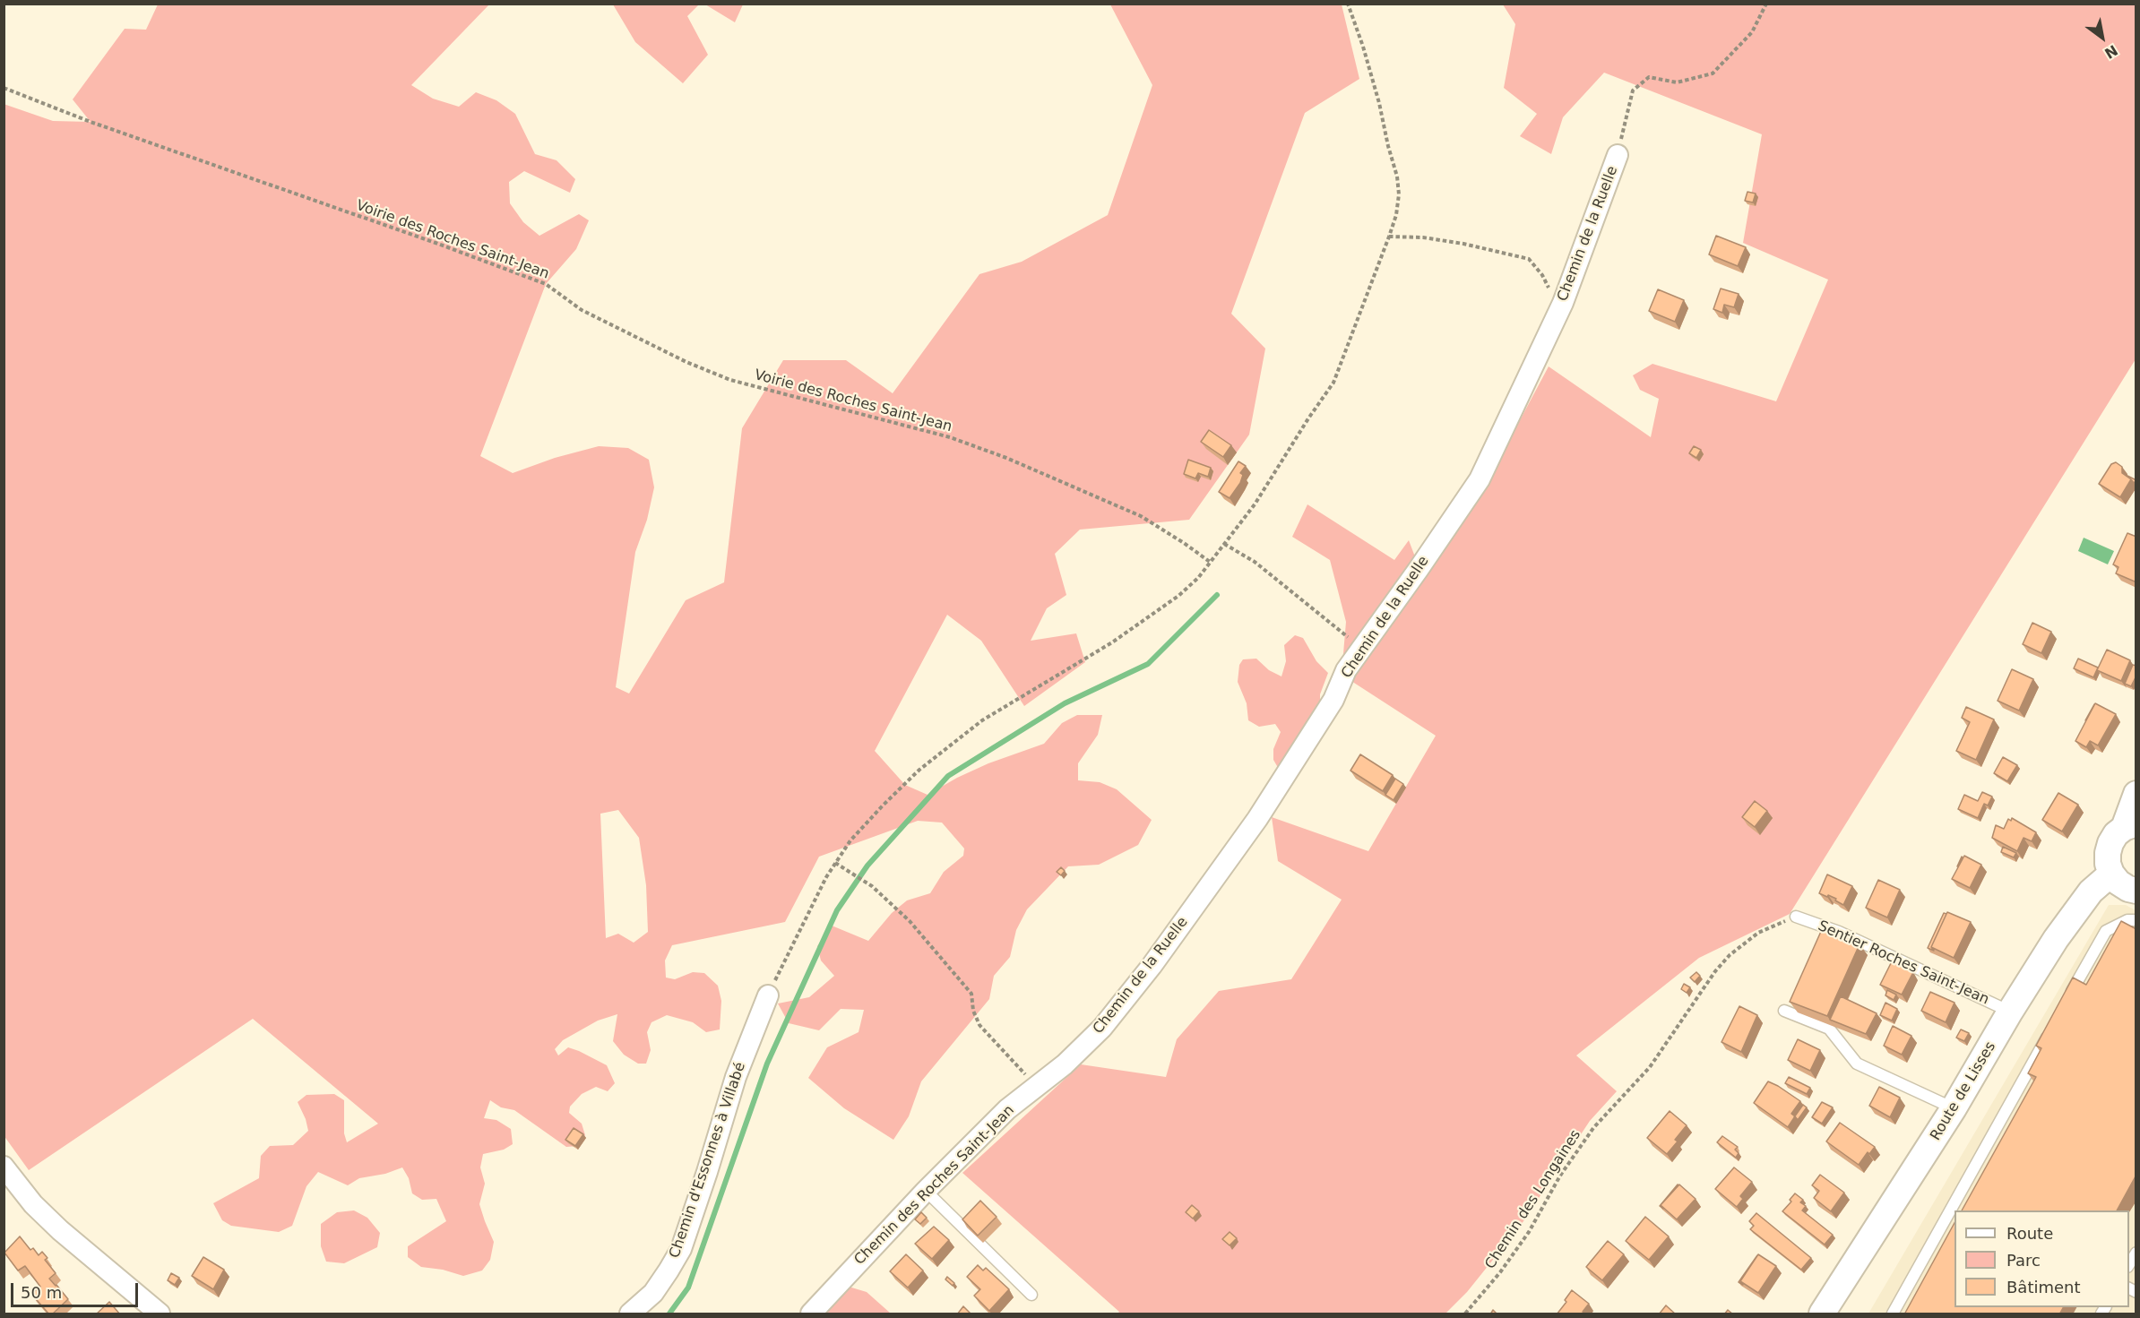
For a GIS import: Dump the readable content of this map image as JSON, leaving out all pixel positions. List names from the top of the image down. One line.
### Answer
{"streets":{"street":["Chemin de la Ruelle","Route de Lisses","Chemin d'Essonnes à Villabé","Chemin des Roches Saint-Jean"],"lane":["Sentier Roches Saint-Jean"],"path":["Voirie des Roches Saint-Jean","Chemin des Longaines"]},"crossings":[["Chemin de la Ruelle","Chemin des Roches Saint-Jean"],["Sentier Roches Saint-Jean","Route de Lisses"],["Sentier Roches Saint-Jean","Chemin des Longaines"]],"legend":["Route","Parc","Bâtiment"],"scale_bar":"50 m","north":"bottom right"}
